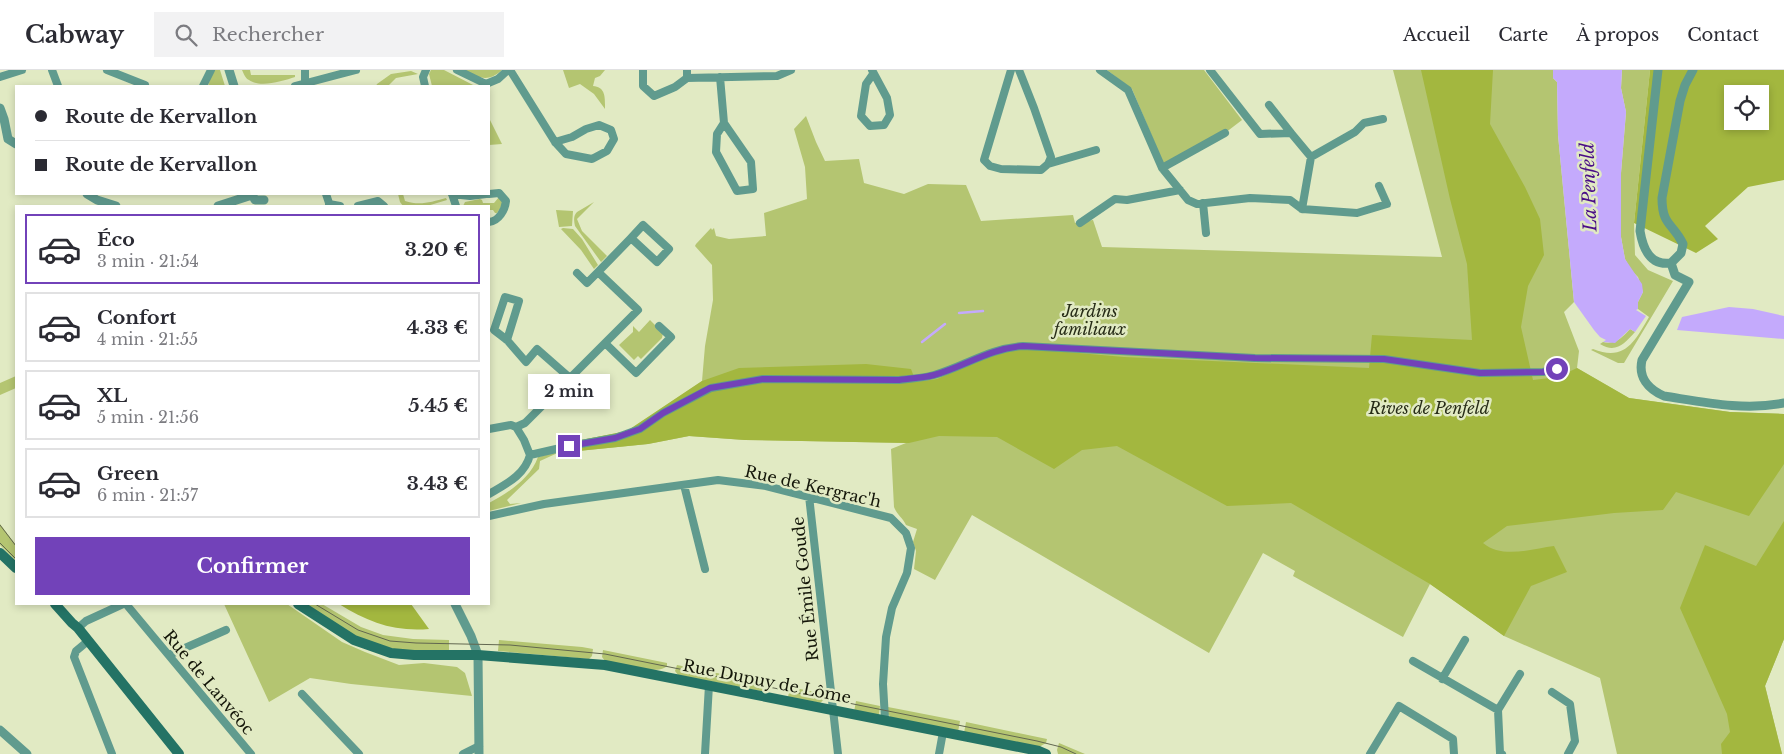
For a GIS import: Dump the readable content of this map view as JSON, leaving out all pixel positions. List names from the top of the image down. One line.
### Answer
{"streets":{"main road":["Rue Dupuy de Lôme"],"street":["Rue de Kergrac'h","Rue Émile Goude","Rue de Lanvéoc"]},"crossings":[["Rue de Kergrac'h","Rue Émile Goude"],["Rue de Kergrac'h","Rue Dupuy de Lôme"],["Rue Émile Goude","Rue Dupuy de Lôme"]],"water":["La Penfeld"],"parks":["Jardins familiaux","Rives de Penfeld"],"page":{"header":"Cabway","search":"Rechercher","nav":["Accueil","Carte","À propos","Contact"],"banner":["Route de Kervallon","Route de Kervallon"],"list":[{"name":"Éco","note":"3 min · 21:54","value":"3.20 €"},{"name":"Confort","note":"4 min · 21:55","value":"4.33 €"},{"name":"XL","note":"5 min · 21:56","value":"5.45 €"},{"name":"Green","note":"6 min · 21:57","value":"3.43 €"}],"bubble":"2 min","buttons":"Confirmer"}}
